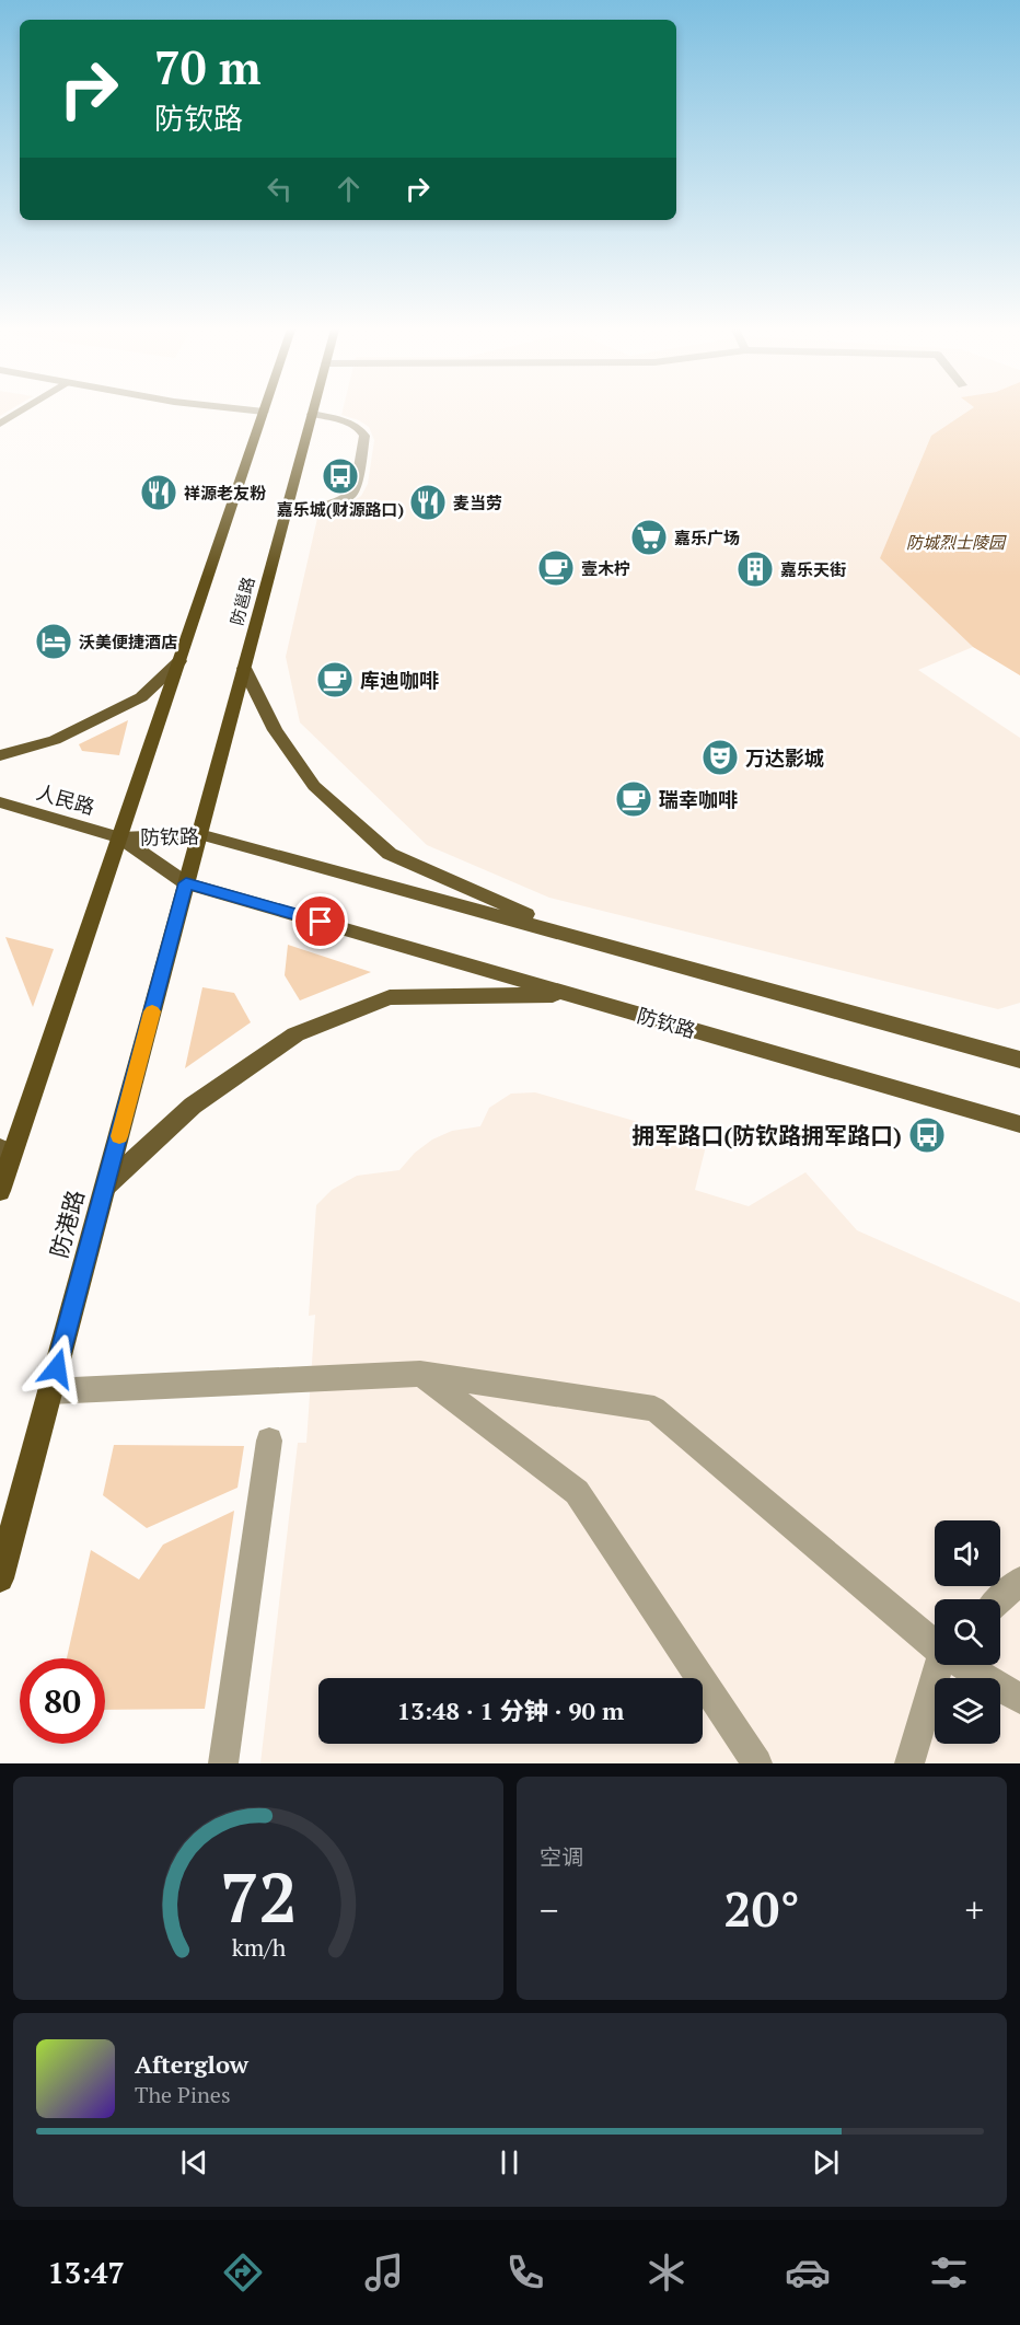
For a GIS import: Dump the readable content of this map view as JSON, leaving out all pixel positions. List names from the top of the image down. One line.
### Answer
{"streets":{"highway":["防邕路","防港路"],"main road":["人民路","防钦路"]},"crossings":[["防邕路","人民路"],["防邕路","防钦路"],["防邕路","防港路"],["人民路","防钦路"],["防钦路","防港路"]],"parks":["防城烈士陵园"],"places":{"bus stop":["嘉乐城(财源路口)","拥军路口(防钦路拥军路口)"],"restaurant":["祥源老友粉","麦当劳"],"supermarket":["嘉乐广场"],"cafe":["壹木柠","库迪咖啡","瑞幸咖啡"],"building":["嘉乐天街"],"hotel":["沃美便捷酒店"],"theatre":["万达影城"]},"page":{"turn":["70 m","防钦路"],"limit":"80","trip":"13:48 · 1 分钟 · 90 m","tile":"空调","heat":["−","20°","+"],"song":["Afterglow","The Pines"],"tabs":"13:47","gauge":["72","km/h"]}}
